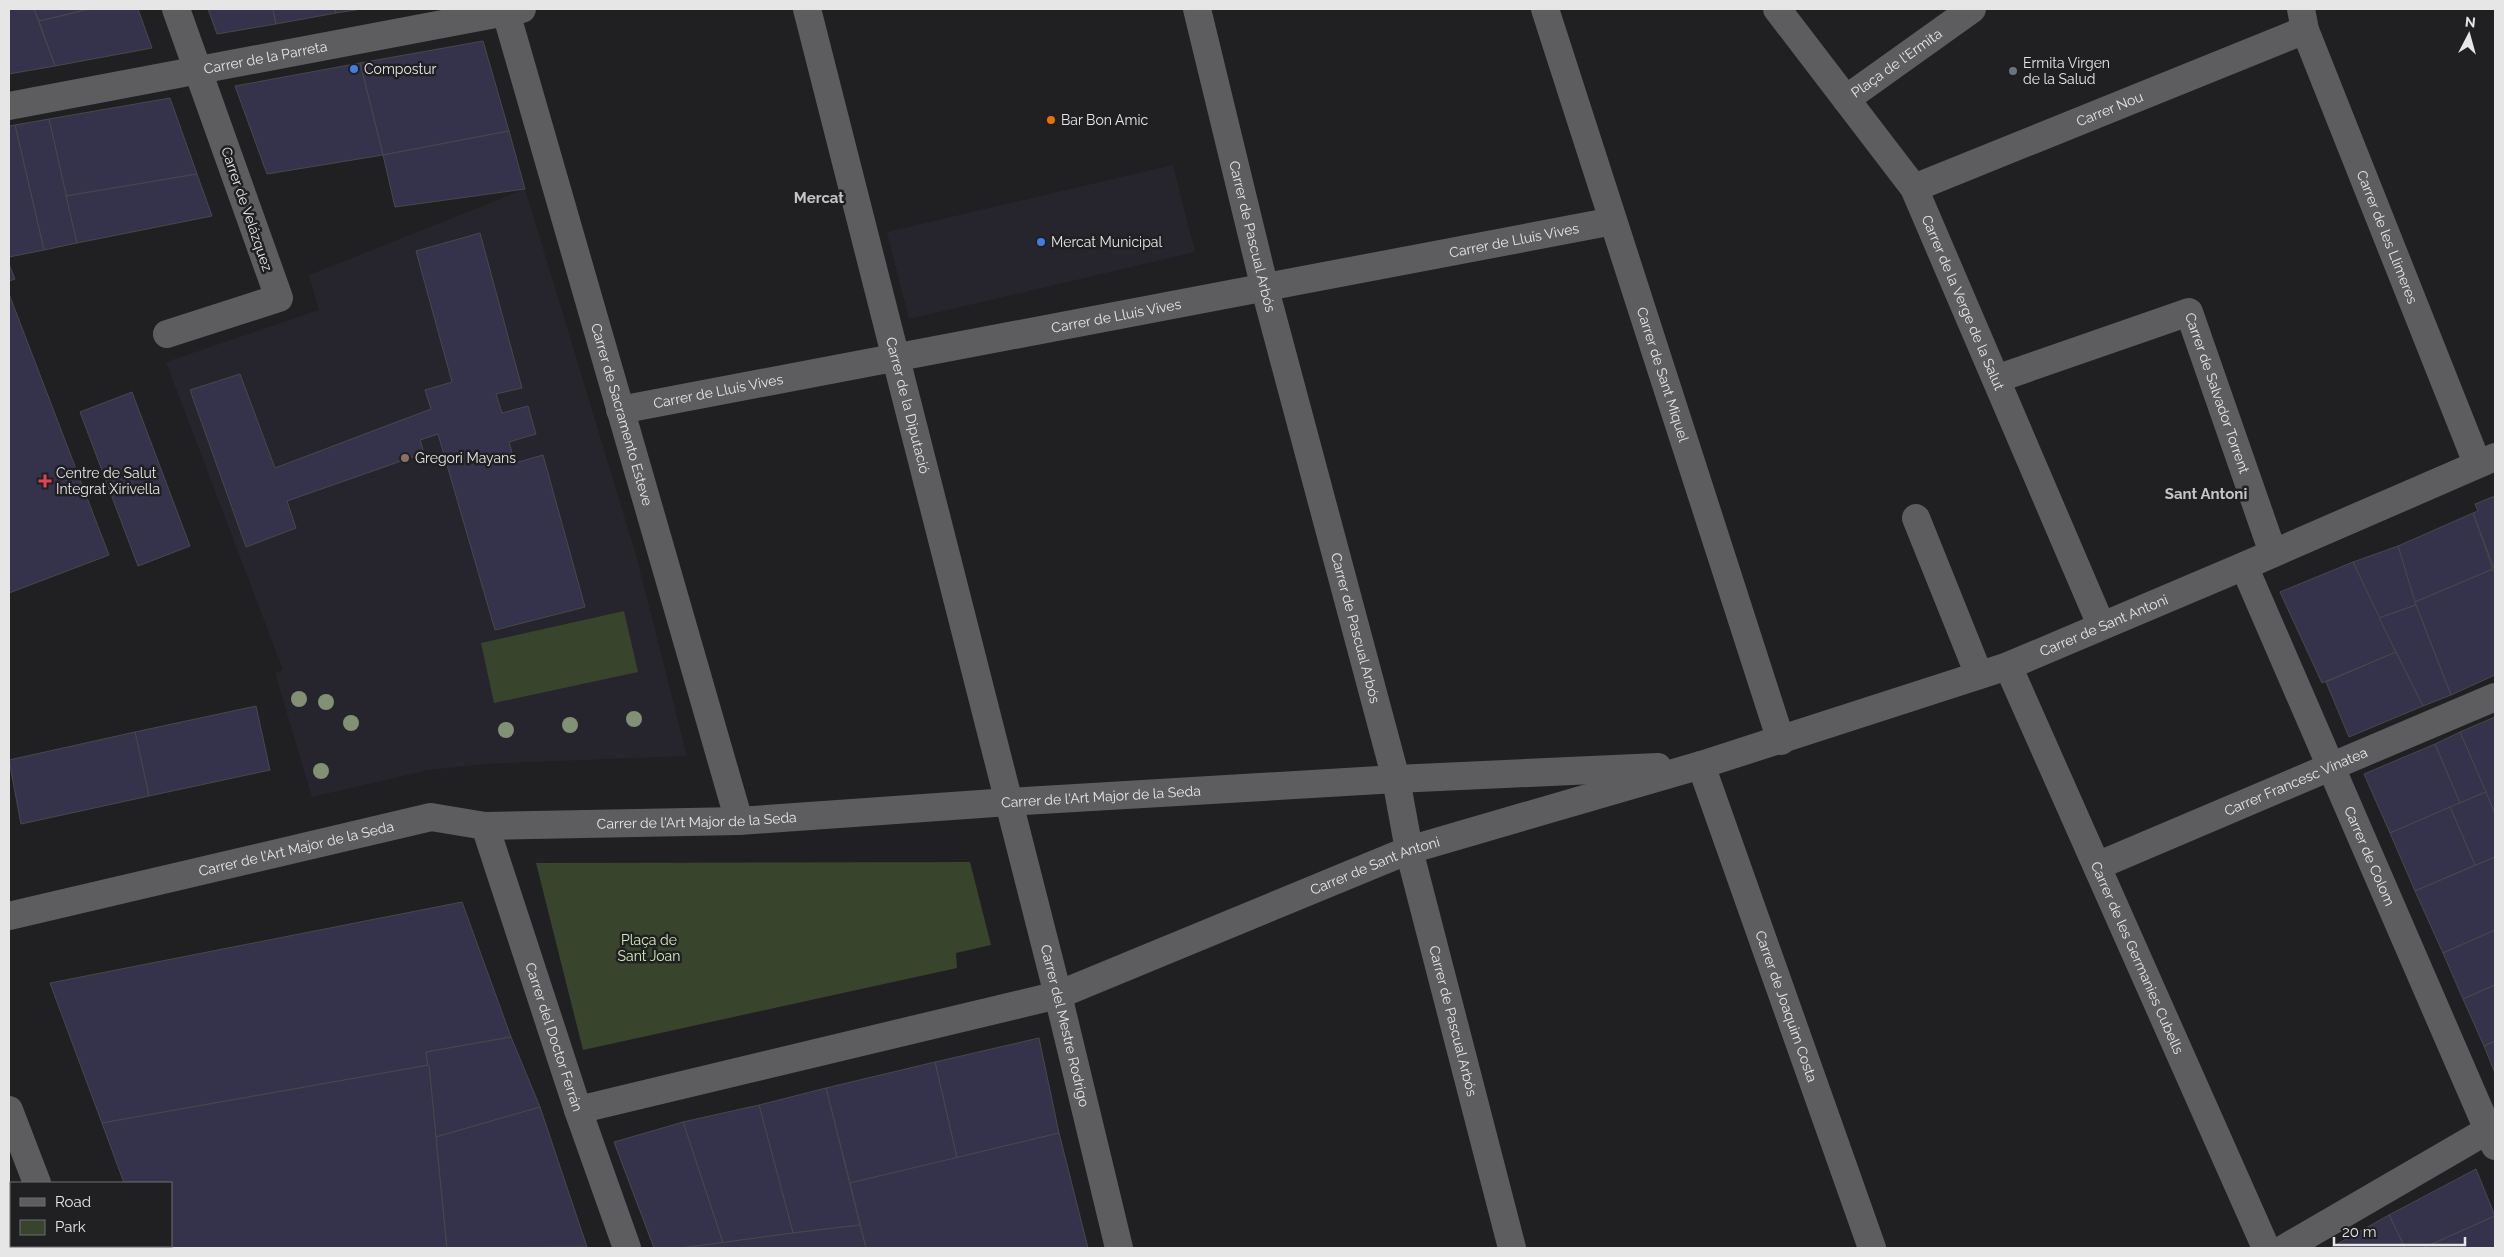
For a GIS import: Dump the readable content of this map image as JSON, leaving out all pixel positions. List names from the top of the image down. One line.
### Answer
{"streets":{"street":["Carrer de la Parreta","Plaça de l'Ermita","Carrer Nou","Carrer de Velázquez","Carrer de les Llimeres","Carrer de Pascual Arbós","Carrer de Lluís Vives","Carrer de la Verge de la Salut","Carrer de Sant Miquel","Carrer de Salvador Torrent","Carrer de la Diputació","Carrer de Sacramento Esteve","Carrer de Sant Antoni","Carrer Francesc Vinatea","Carrer de l'Art Major de la Seda","Carrer de Colom","Carrer de les Germanies Cubells","Carrer de Joaquim Costa","Carrer del Mestre Rodrigo","Carrer del Doctor Ferrán"]},"crossings":[["Carrer de la Parreta","Carrer de Velázquez"],["Carrer de la Parreta","Carrer de Sacramento Esteve"],["Plaça de l'Ermita","Carrer de la Verge de la Salut"],["Carrer Nou","Carrer de les Llimeres"],["Carrer Nou","Carrer de la Verge de la Salut"],["Carrer de les Llimeres","Carrer de Sant Antoni"],["Carrer de Pascual Arbós","Carrer de Lluís Vives"],["Carrer de Pascual Arbós","Carrer de Sant Antoni"],["Carrer de Pascual Arbós","Carrer de l'Art Major de la Seda"],["Carrer de Lluís Vives","Carrer de Sant Miquel"],["Carrer de Lluís Vives","Carrer de la Diputació"],["Carrer de Lluís Vives","Carrer de Sacramento Esteve"],["Carrer de la Verge de la Salut","Carrer de Salvador Torrent"],["Carrer de la Verge de la Salut","Carrer de Sant Antoni"],["Carrer de Sant Miquel","Carrer de Sant Antoni"],["Carrer de Salvador Torrent","Carrer de Sant Antoni"],["Carrer de la Diputació","Carrer de l'Art Major de la Seda"],["Carrer de la Diputació","Carrer del Mestre Rodrigo"],["Carrer de Sacramento Esteve","Carrer de l'Art Major de la Seda"],["Carrer de Sant Antoni","Carrer de l'Art Major de la Seda"],["Carrer de Sant Antoni","Carrer de Colom"],["Carrer de Sant Antoni","Carrer de les Germanies Cubells"],["Carrer de Sant Antoni","Carrer de Joaquim Costa"],["Carrer de Sant Antoni","Carrer del Mestre Rodrigo"],["Carrer Francesc Vinatea","Carrer de Colom"],["Carrer Francesc Vinatea","Carrer de les Germanies Cubells"],["Carrer de l'Art Major de la Seda","Carrer del Mestre Rodrigo"],["Carrer de l'Art Major de la Seda","Carrer del Doctor Ferrán"]],"districts":["Mercat","Sant Antoni"],"parks":["Plaça de Sant Joan"],"places":{"other":["Compostur","Ermita Virgen de la Salud","Bar Bon Amic","Mercat Municipal","Gregori Mayans"],"health":["Centre de Salut Integrat Xirivella"]},"legend":["Road","Park"],"scale_bar":"20 m","north":"top"}
